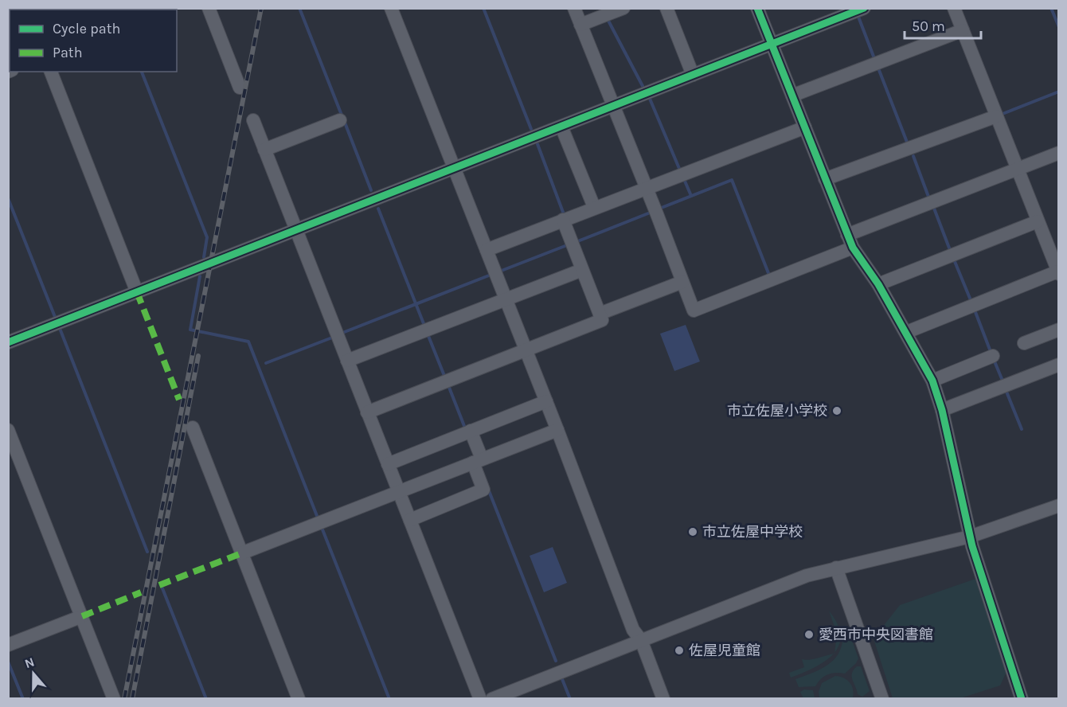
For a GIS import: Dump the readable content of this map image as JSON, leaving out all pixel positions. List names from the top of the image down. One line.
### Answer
{"places":["市立佐屋小学校","市立佐屋中学校","愛西市中央図書館","佐屋児童館"],"legend":["Cycle path","Path"],"scale_bar":"50 m","north":"top"}
